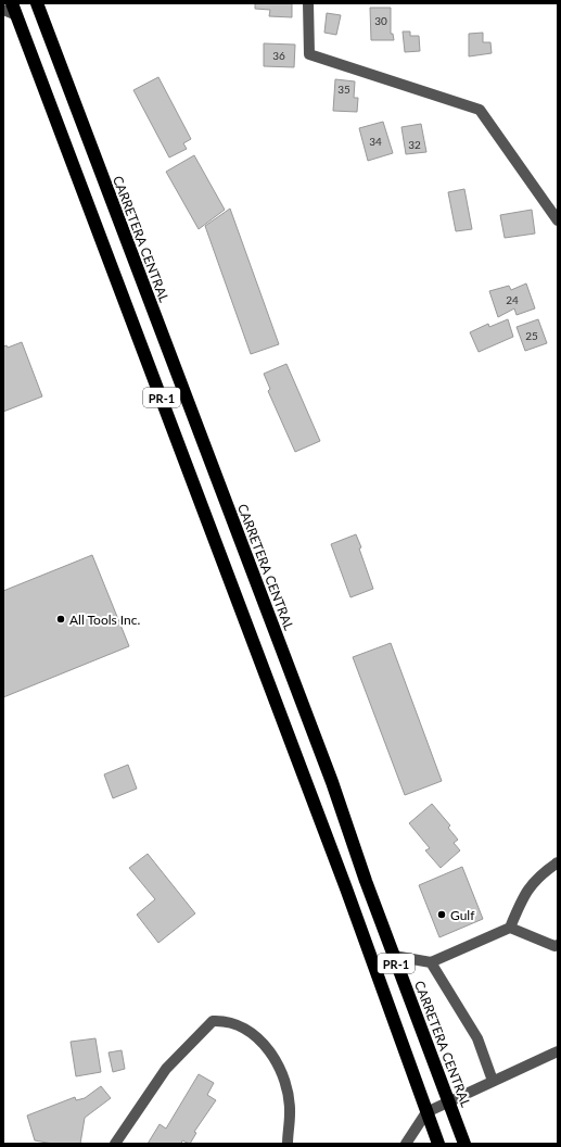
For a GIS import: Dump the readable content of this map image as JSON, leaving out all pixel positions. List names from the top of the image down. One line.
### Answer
{"streets":{"highway":["CARRETERA CENTRAL","PR-1"]},"places":["All Tools Inc.","Gulf"],"house_numbers":["30","36","35","34","32","24","25"]}
